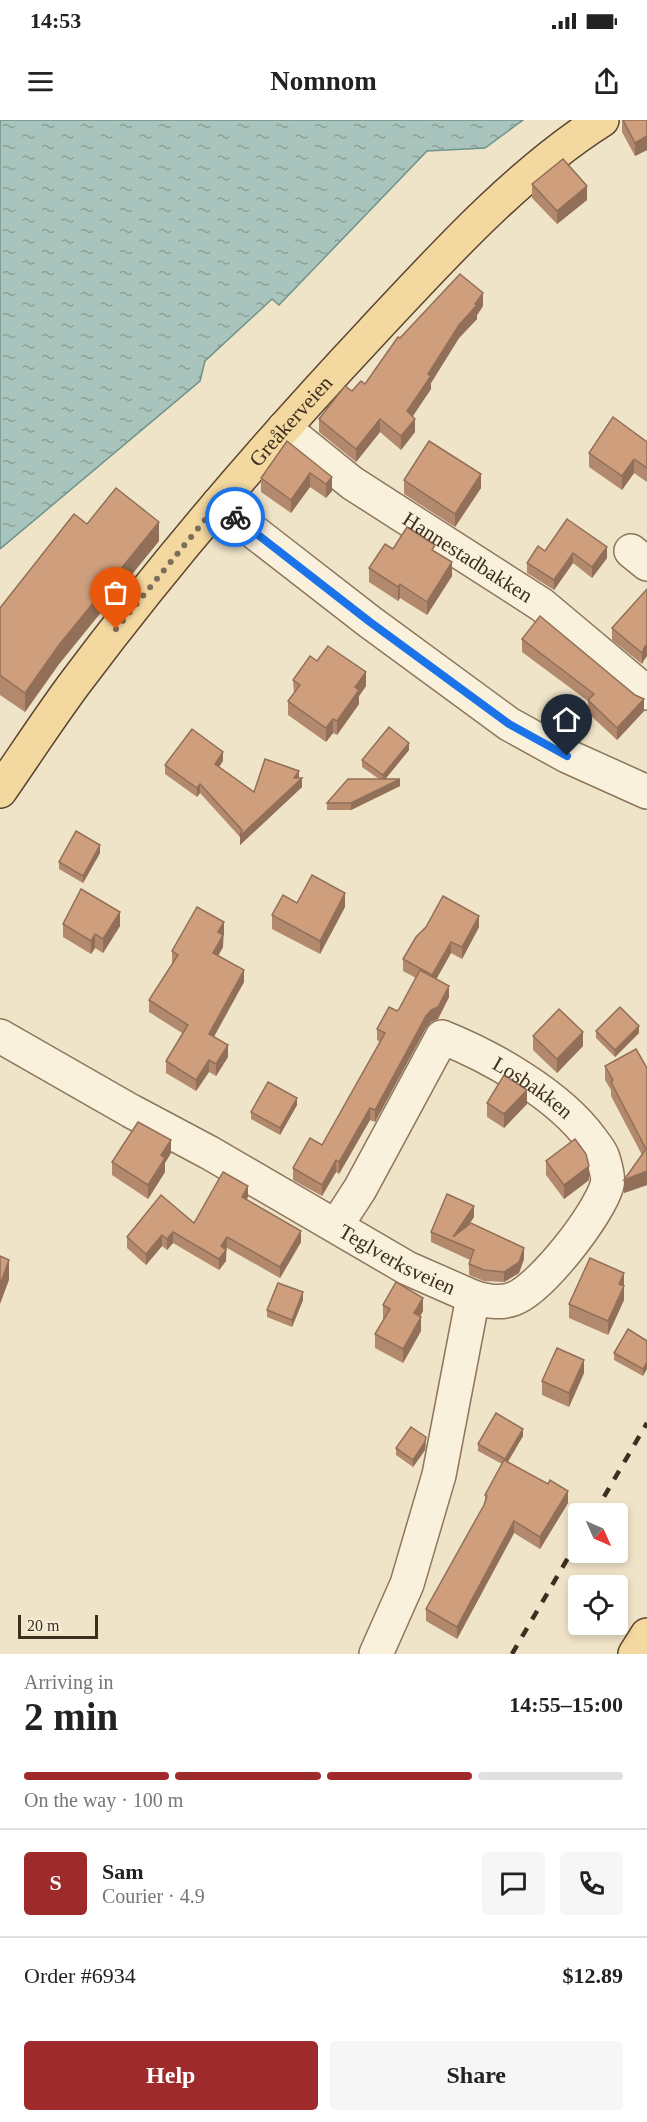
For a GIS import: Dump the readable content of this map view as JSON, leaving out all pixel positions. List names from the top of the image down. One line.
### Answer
{"streets":{"main road":["Greåkerveien"],"street":["Hannestadbakken","Losbakken","Teglverksveien"]},"crossings":[["Greåkerveien","Hannestadbakken"],["Losbakken","Teglverksveien"]],"scale_bar":"20 m","north":"bottom right","page":{"status":"14:53","header":"Nomnom","scale":"20 m","heading":["2 min","Arriving in","14:55–15:00"],"panel":["Sam","Courier · 4.9","Order #6934","$12.89"],"bar":"On the way · 100 m","round":"S","buttons":["Help","Share"]}}
